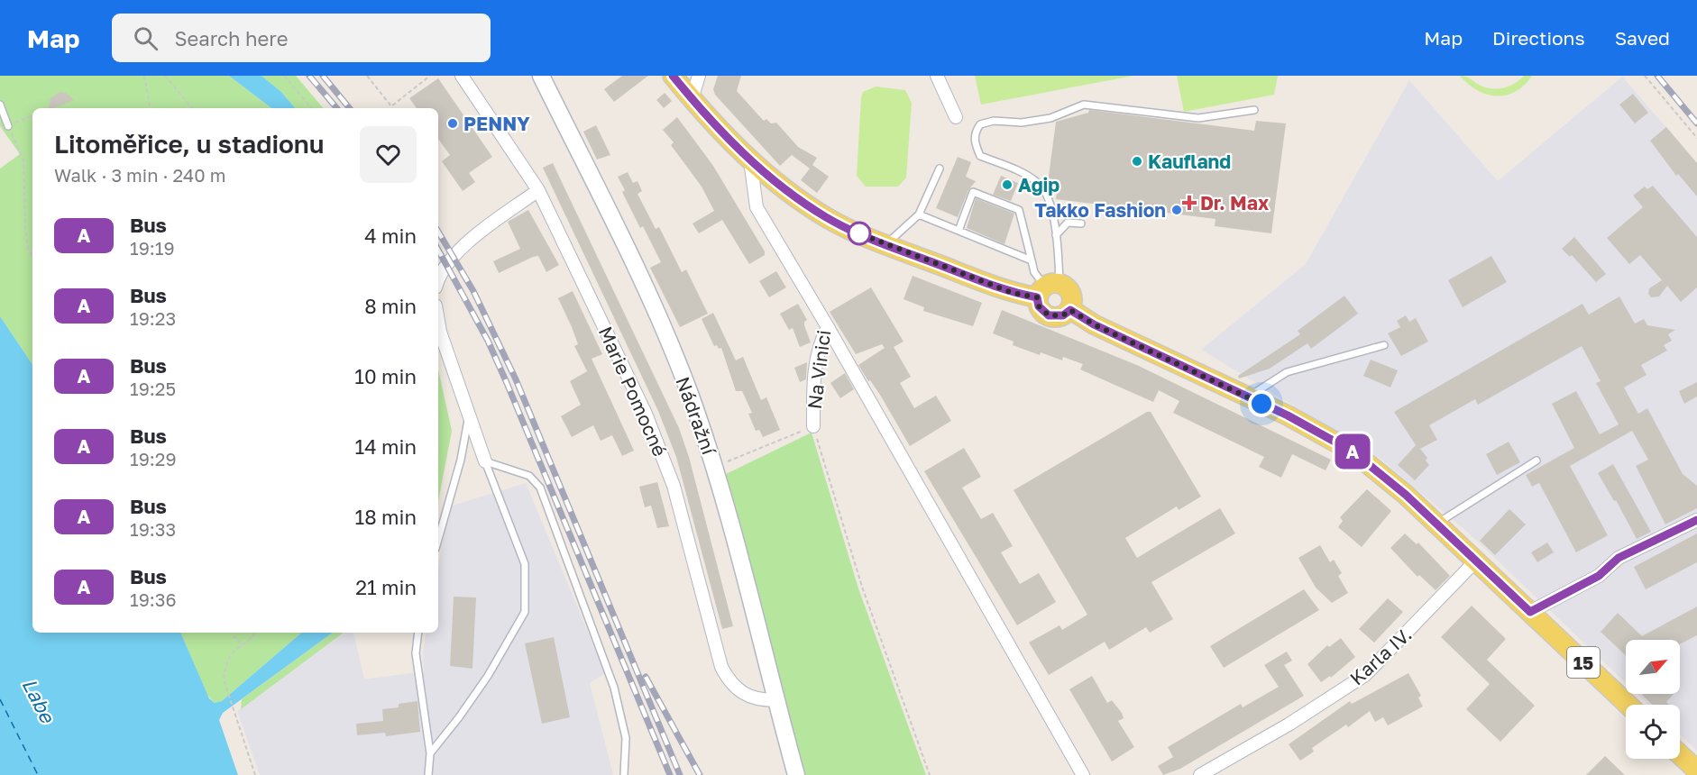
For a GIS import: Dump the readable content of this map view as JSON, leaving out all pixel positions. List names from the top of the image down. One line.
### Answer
{"streets":{"main road":["Nádražní","15"],"street":["Na Vinici","Marie Pomocné","Karla IV."]},"crossings":[["Na Vinici","Nádražní"],["Marie Pomocné","Nádražní"],["Karla IV.","15"]],"water":["Labe"],"places":{"other":["PENNY","Kaufland","Agip","Takko Fashion"],"health":["Dr. Max"]},"lines":["bus line A"],"north":"top right","page":{"header":"Map","search":"Search here","nav":["Map","Directions","Saved"],"on_map":"A","heading":["Litoměřice, u stadionu","Walk · 3 min · 240 m"],"list":[{"mark":"A","name":"Bus","note":"19:19","value":"4 min"},{"mark":"A","name":"Bus","note":"19:23","value":"8 min"},{"mark":"A","name":"Bus","note":"19:25","value":"10 min"},{"mark":"A","name":"Bus","note":"19:29","value":"14 min"},{"mark":"A","name":"Bus","note":"19:33","value":"18 min"},{"mark":"A","name":"Bus","note":"19:36","value":"21 min"}]}}
